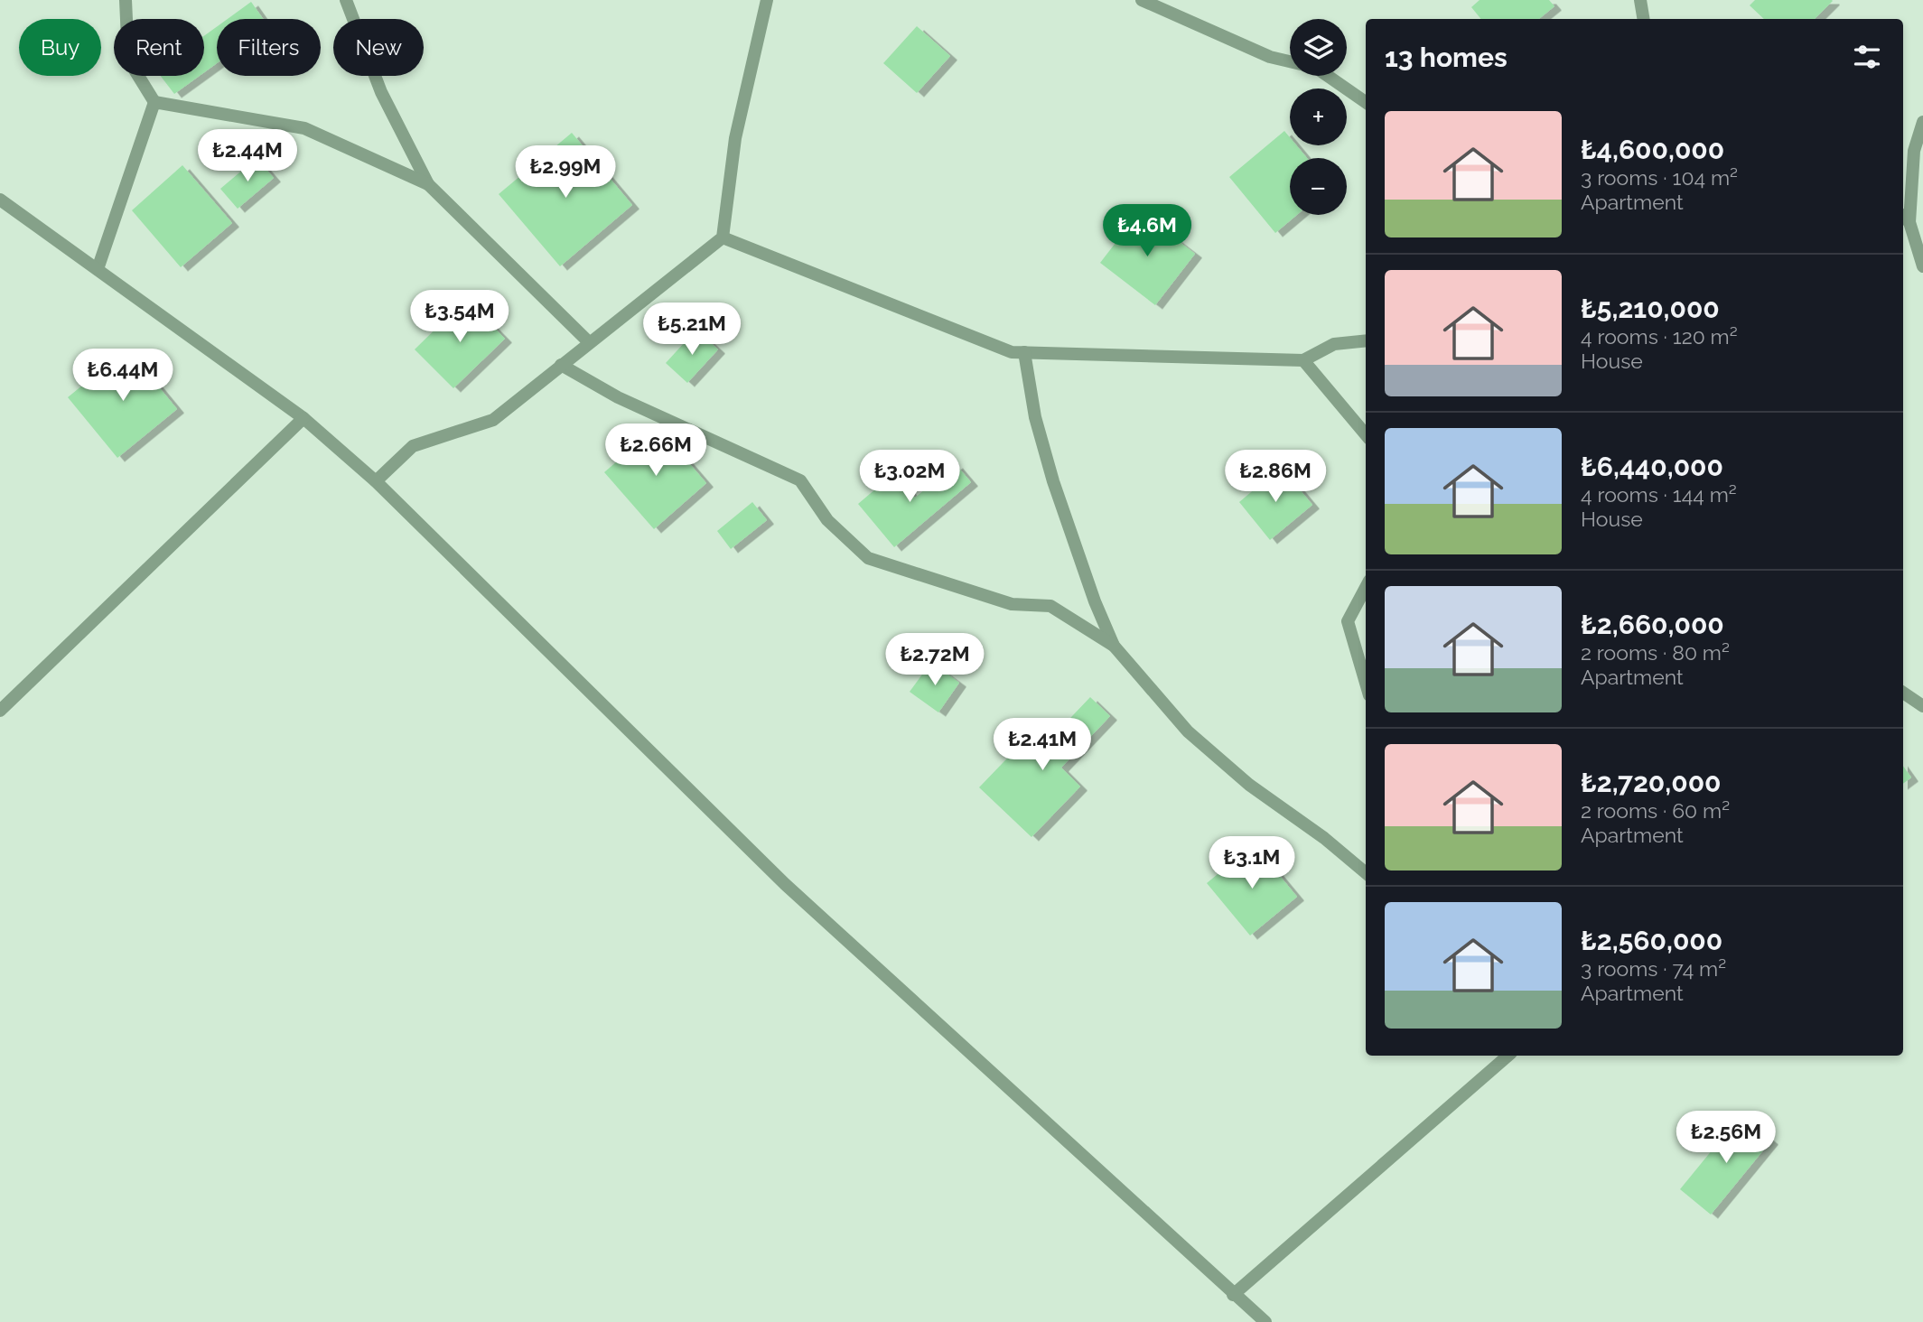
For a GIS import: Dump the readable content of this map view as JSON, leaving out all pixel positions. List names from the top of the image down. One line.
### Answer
{"page":{"map_buttons":["+","−"],"chip":["Buy","Rent","Filters","New"],"heading":"13 homes","list":[{"name":"₺4,600,000","note":"3 rooms · 104 m² · Apartment"},{"name":"₺5,210,000","note":"4 rooms · 120 m² · House"},{"name":"₺6,440,000","note":"4 rooms · 144 m² · House"},{"name":"₺2,660,000","note":"2 rooms · 80 m² · Apartment"},{"name":"₺2,720,000","note":"2 rooms · 60 m² · Apartment"},{"name":"₺2,560,000","note":"3 rooms · 74 m² · Apartment"}],"price":["₺2.44M","₺2.99M","₺4.6M","₺3.54M","₺5.21M","₺6.44M","₺2.66M","₺3.02M","₺2.86M","₺2.72M","₺2.41M","₺3.1M","₺2.56M"]}}
